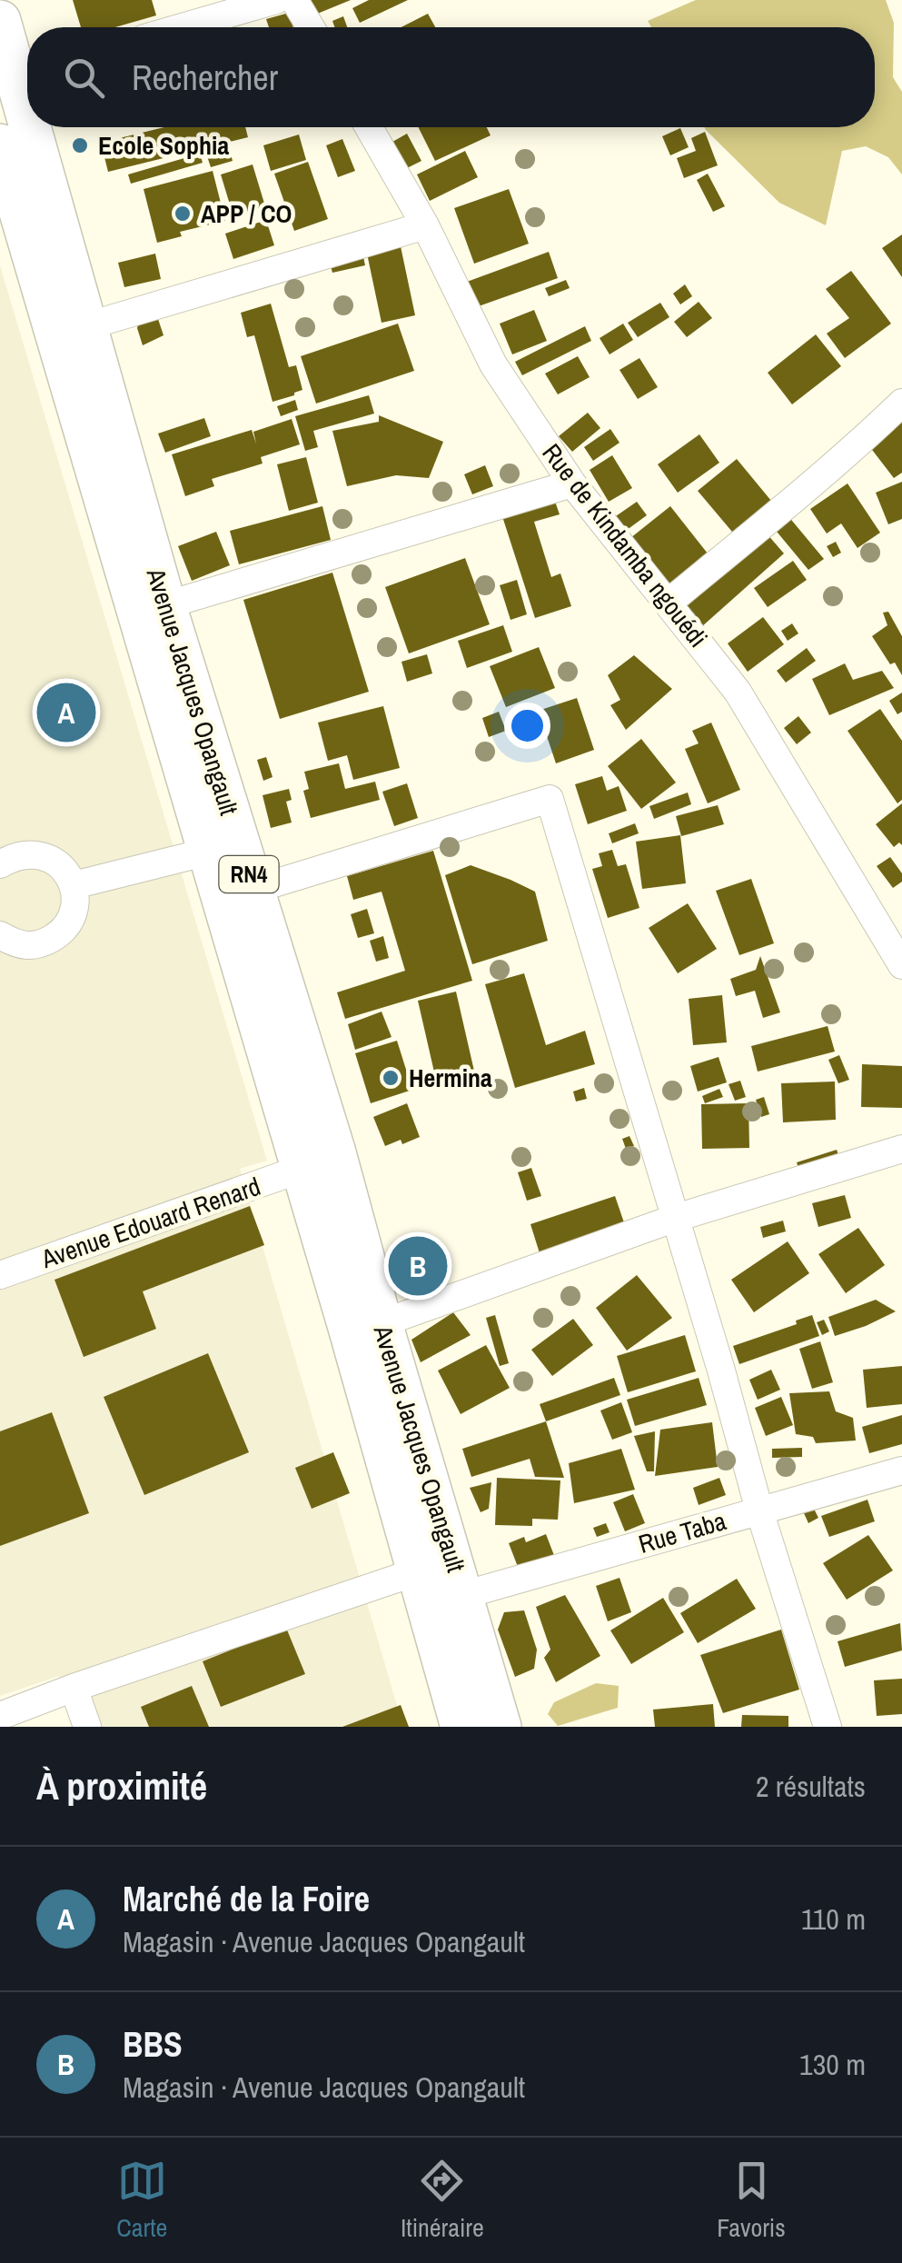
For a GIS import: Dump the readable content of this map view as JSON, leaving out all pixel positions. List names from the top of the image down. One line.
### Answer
{"streets":{"highway":["Avenue Jacques Opangault","RN4"],"street":["Rue de Kindamba ngouédi","Avenue Edouard Renard","Rue Taba"]},"crossings":[["Avenue Jacques Opangault","Rue Taba"],["RN4","Avenue Edouard Renard"]],"places":["Ecole Sophia","APP / CO","Hermina"],"page":{"search":"Rechercher","pins":["A","B"],"heading":["À proximité","2 résultats"],"list":[{"mark":"A","name":"Marché de la Foire","note":"Magasin · Avenue Jacques Opangault","value":"110 m"},{"mark":"B","name":"BBS","note":"Magasin · Avenue Jacques Opangault","value":"130 m"}],"nav":["Carte","Itinéraire","Favoris"]}}
